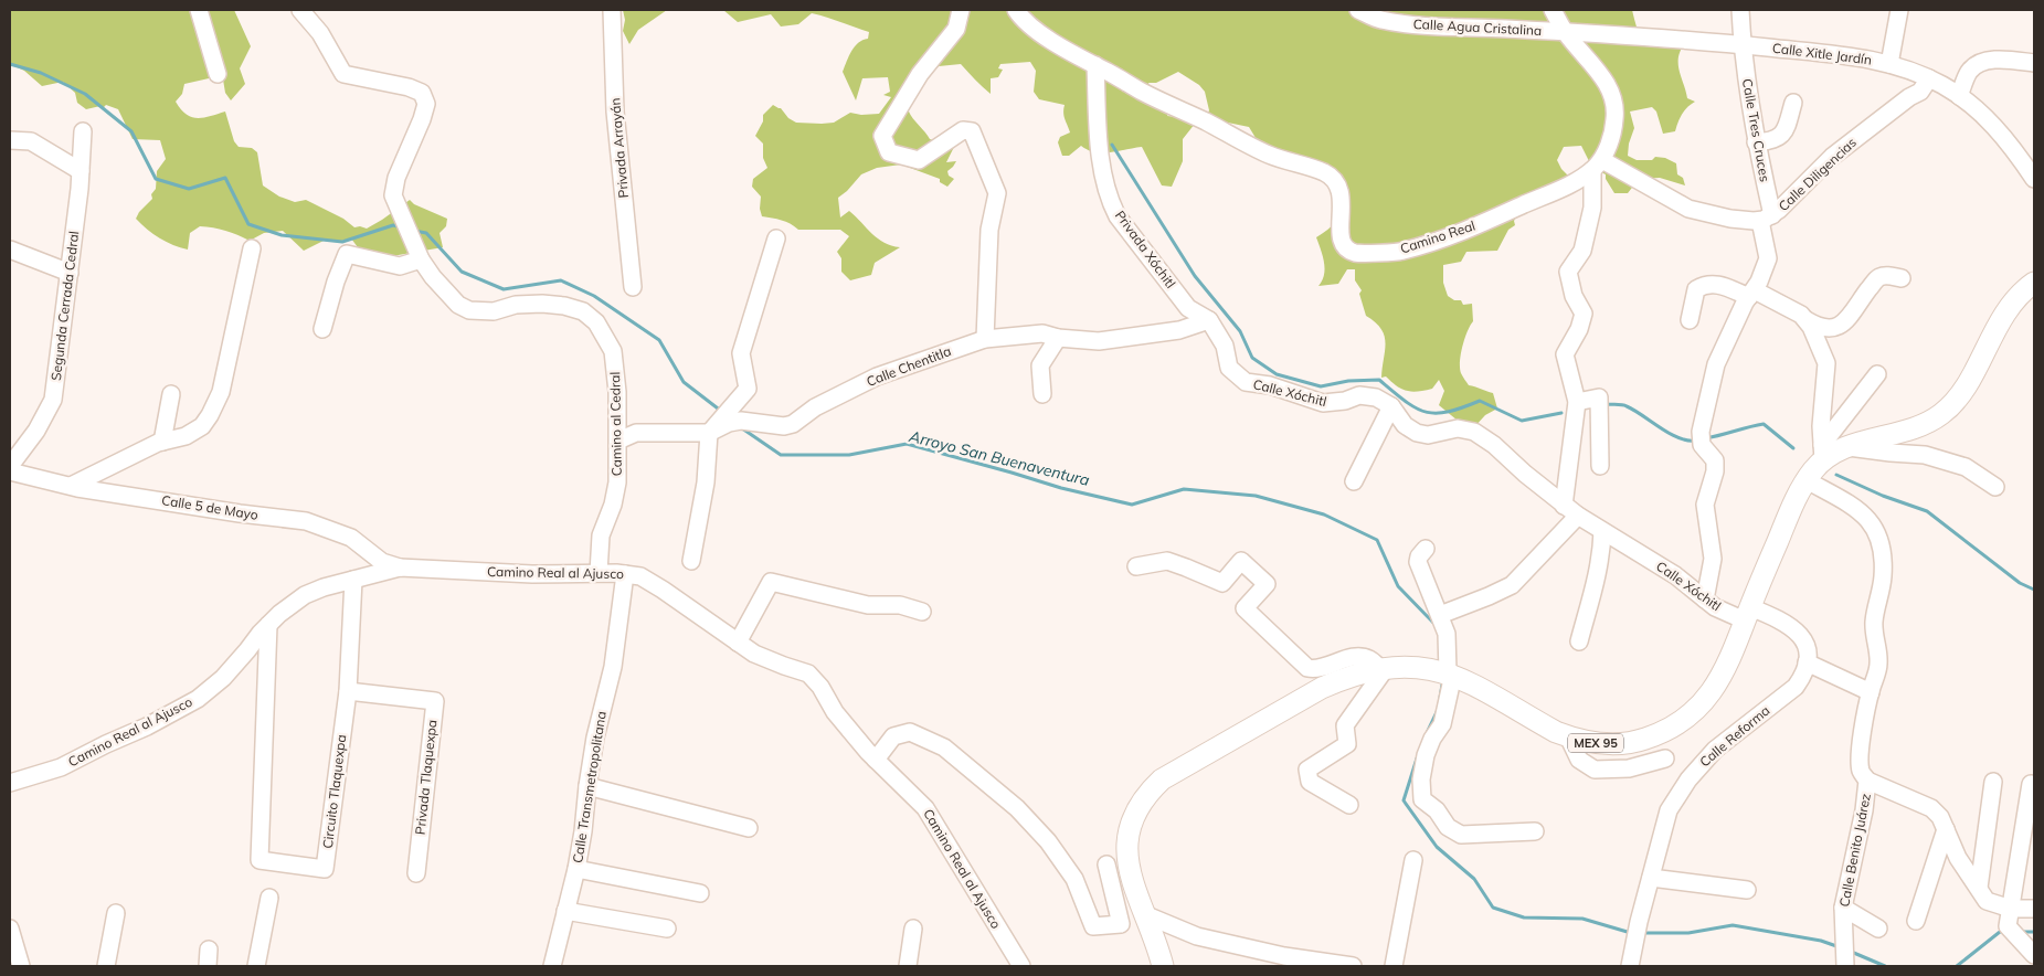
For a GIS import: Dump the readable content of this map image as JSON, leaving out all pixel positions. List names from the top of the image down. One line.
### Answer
{"streets":{"main road":["MEX 95"],"street":["Calle Agua Cristalina","Calle Xitle Jardín","Calle Tres Cruces","Privada Arrayán","Calle Diligencias","Camino Real","Privada Xóchitl","Segunda Cerrada Cedral","Calle Chentitla","Calle Xóchitl","Camino al Cedral","Calle 5 de Mayo","Camino Real al Ajusco","Calle Reforma","Privada Tlaquexpa","Calle Transmetropolitana","Circuito Tlaquexpa","Calle Benito Juárez"]},"crossings":[["Calle Agua Cristalina","Calle Xitle Jardín"],["Calle Xitle Jardín","Calle Tres Cruces"],["Calle Xitle Jardín","Calle Diligencias"],["Calle Tres Cruces","Calle Diligencias"],["Calle Tres Cruces","Calle Xóchitl"],["Camino Real","Privada Xóchitl"],["Privada Xóchitl","Calle Chentitla"],["Privada Xóchitl","Calle Xóchitl"],["Calle Chentitla","Calle Xóchitl"],["Calle Xóchitl","MEX 95"],["Camino al Cedral","Camino Real al Ajusco"],["Calle 5 de Mayo","Camino Real al Ajusco"],["Camino Real al Ajusco","Calle Transmetropolitana"],["Camino Real al Ajusco","Circuito Tlaquexpa"],["MEX 95","Calle Benito Juárez"],["Privada Tlaquexpa","Circuito Tlaquexpa"]],"water":["Arroyo San Buenaventura"]}
